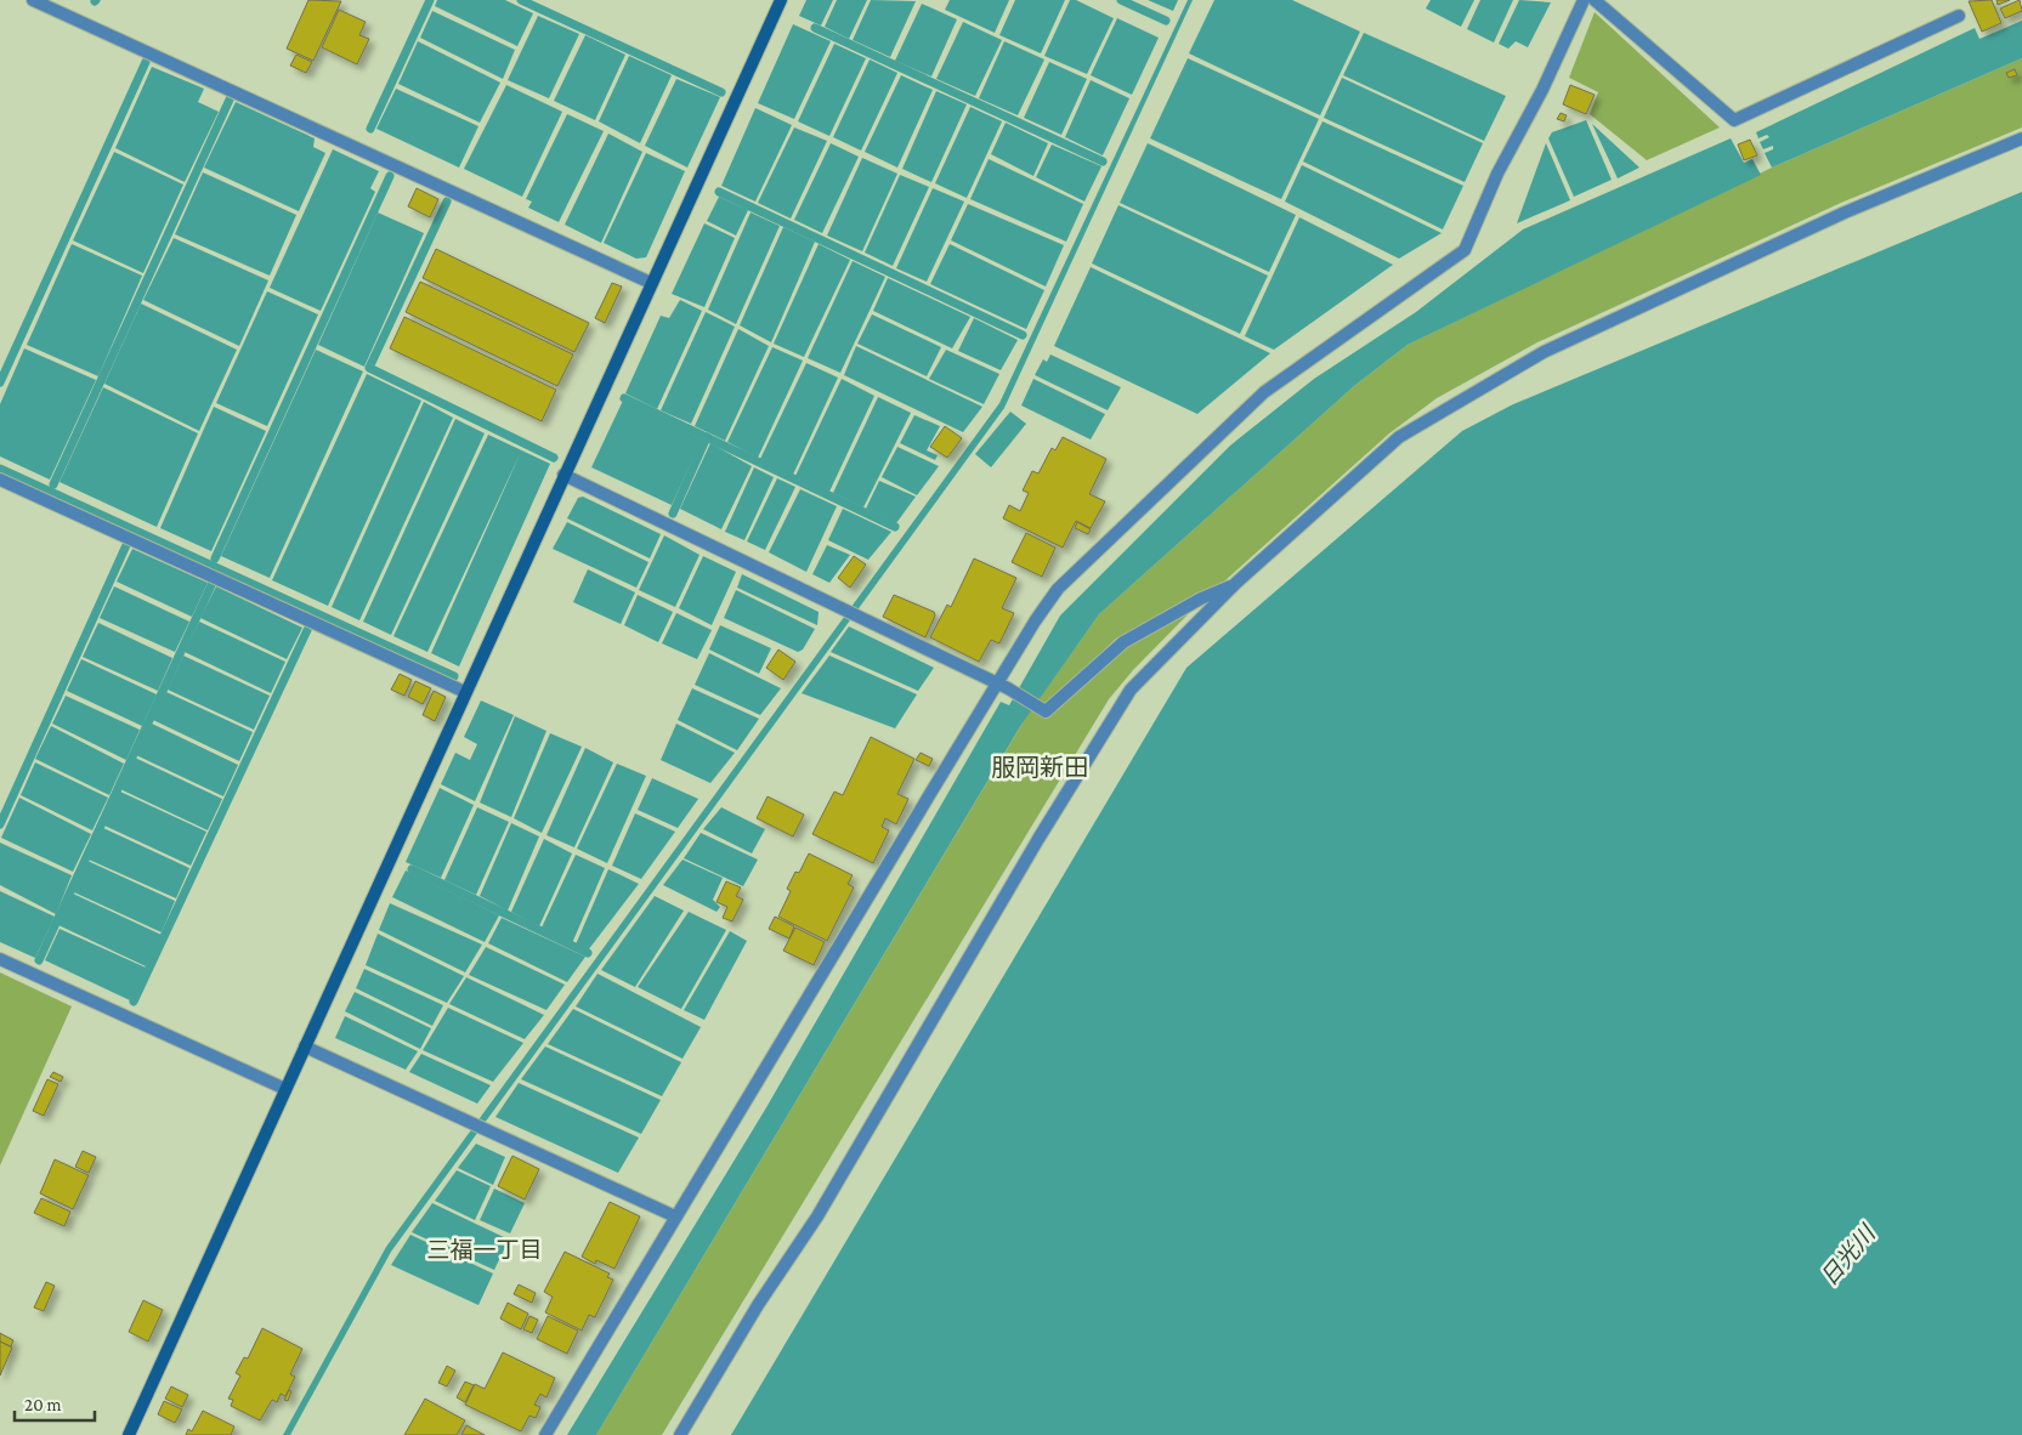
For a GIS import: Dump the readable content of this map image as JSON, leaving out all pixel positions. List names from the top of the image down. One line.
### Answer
{"districts":["服岡新田","三福一丁目"],"water":["日光川"],"scale_bar":"20 m"}
